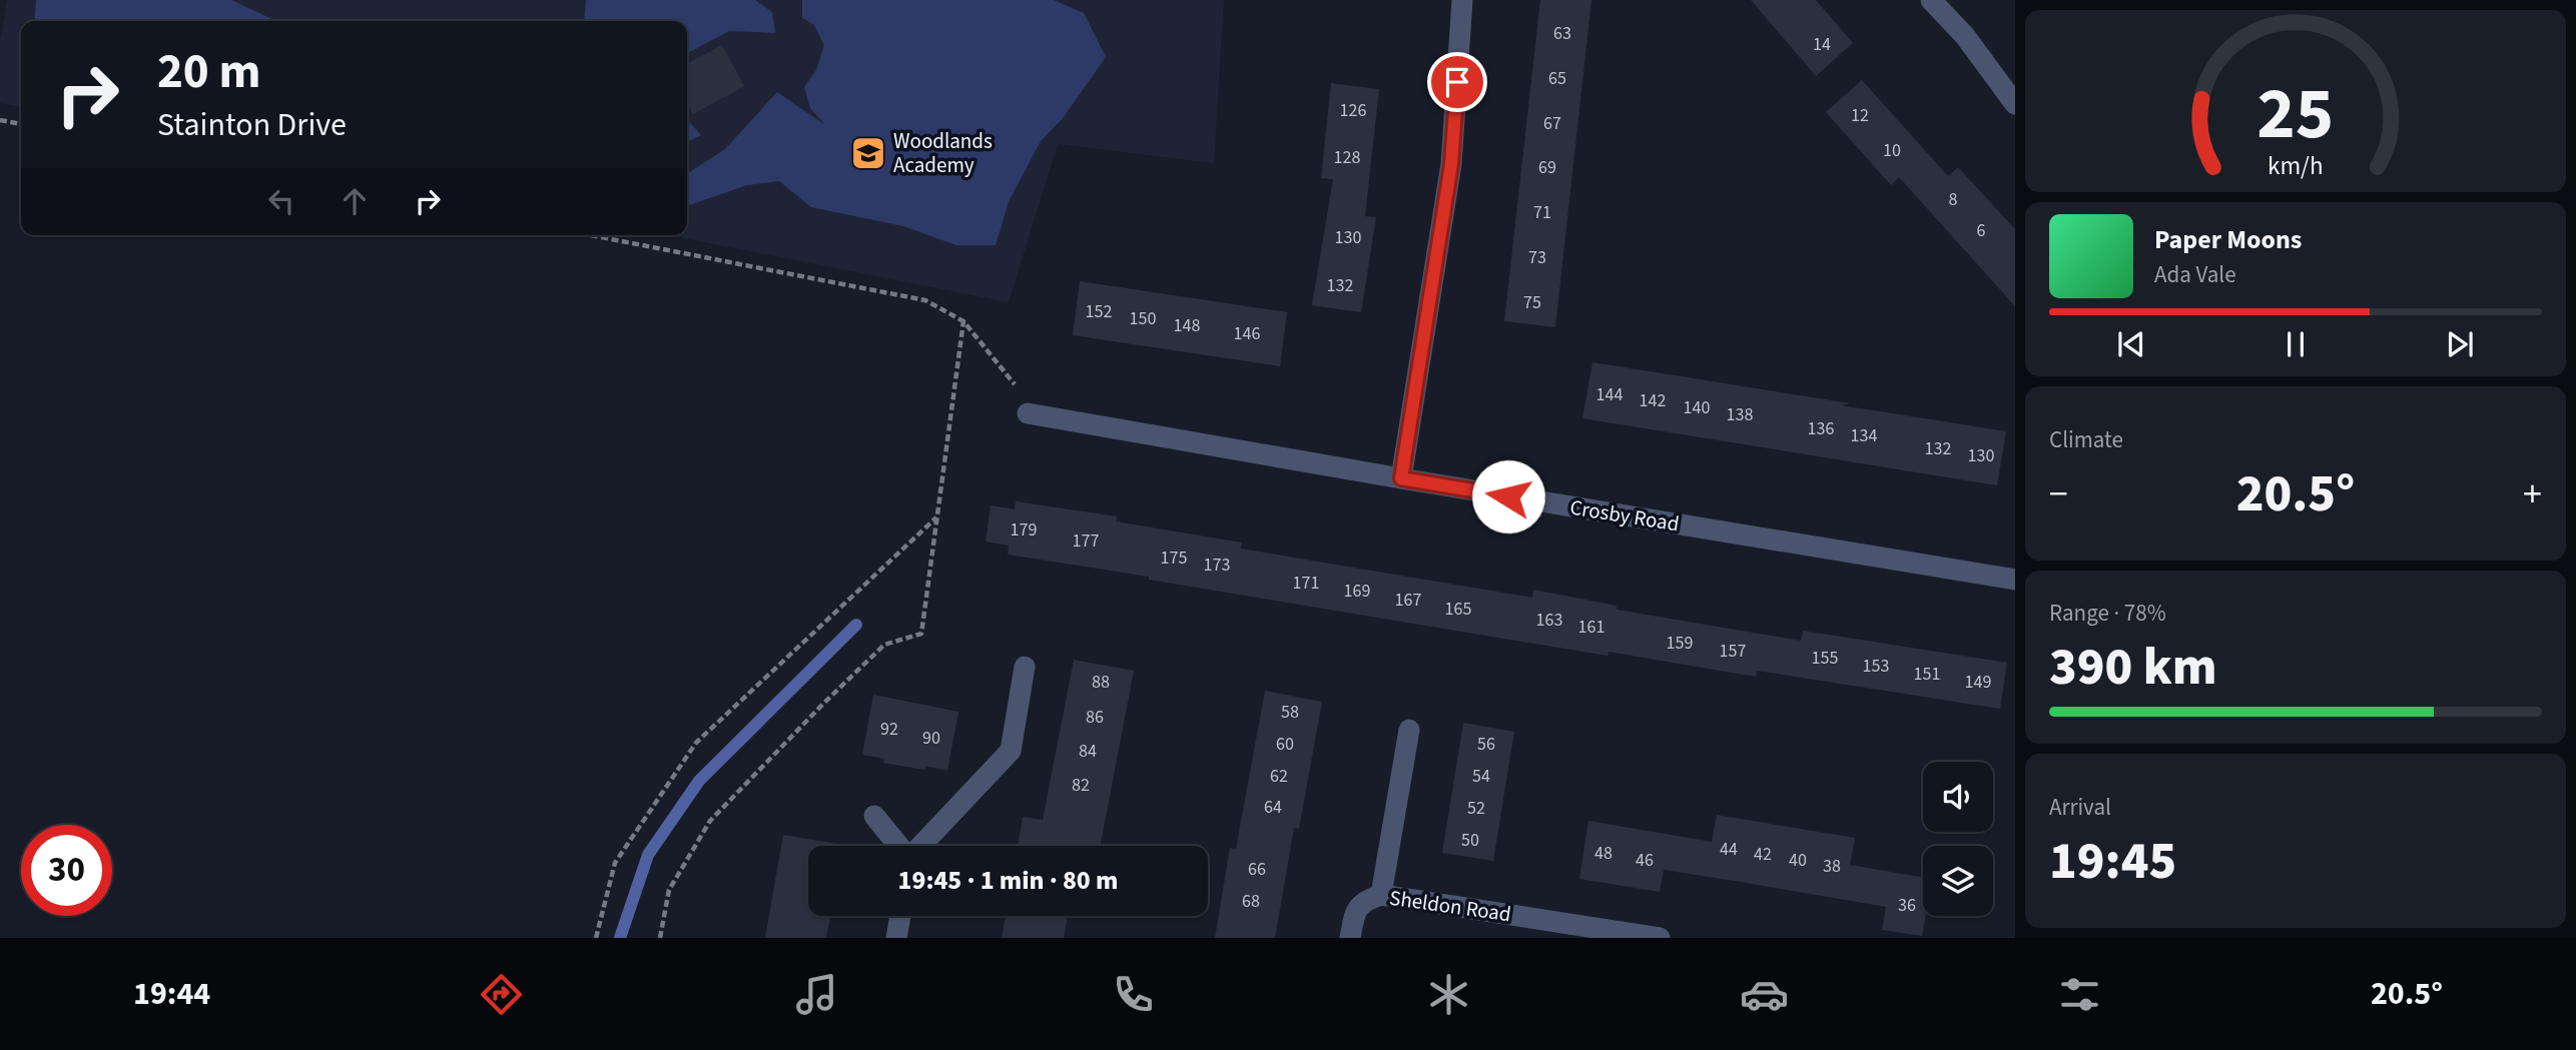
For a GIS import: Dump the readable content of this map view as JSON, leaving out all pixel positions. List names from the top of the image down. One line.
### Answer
{"streets":{"street":["Crosby Road","Sheldon Road"]},"places":{"school or university":["Woodlands Academy"]},"house_numbers":["63","14","65","126","12","67","10","128","69","8","71","6","130","73","132","75","152","150","148","146","144","142","140","138","136","134","132","130","179","177","175","173","171","169","167","165","163","161","159","157","155","153","151","88","149","58","86","92","90","60","56","84","62","54","82","64","52","50","44","48","42","46","40","38","66","68","36"],"page":{"turn":["20 m","Stainton Drive"],"song":["Paper Moons","Ada Vale"],"tile":["Climate",["Range · 78%","390 km"],["Arrival","19:45"]],"heat":["−","20.5°","+"],"limit":"30","trip":"19:45 · 1 min · 80 m","tabs":["19:44","20.5°"],"gauge":["25","km/h"]}}
